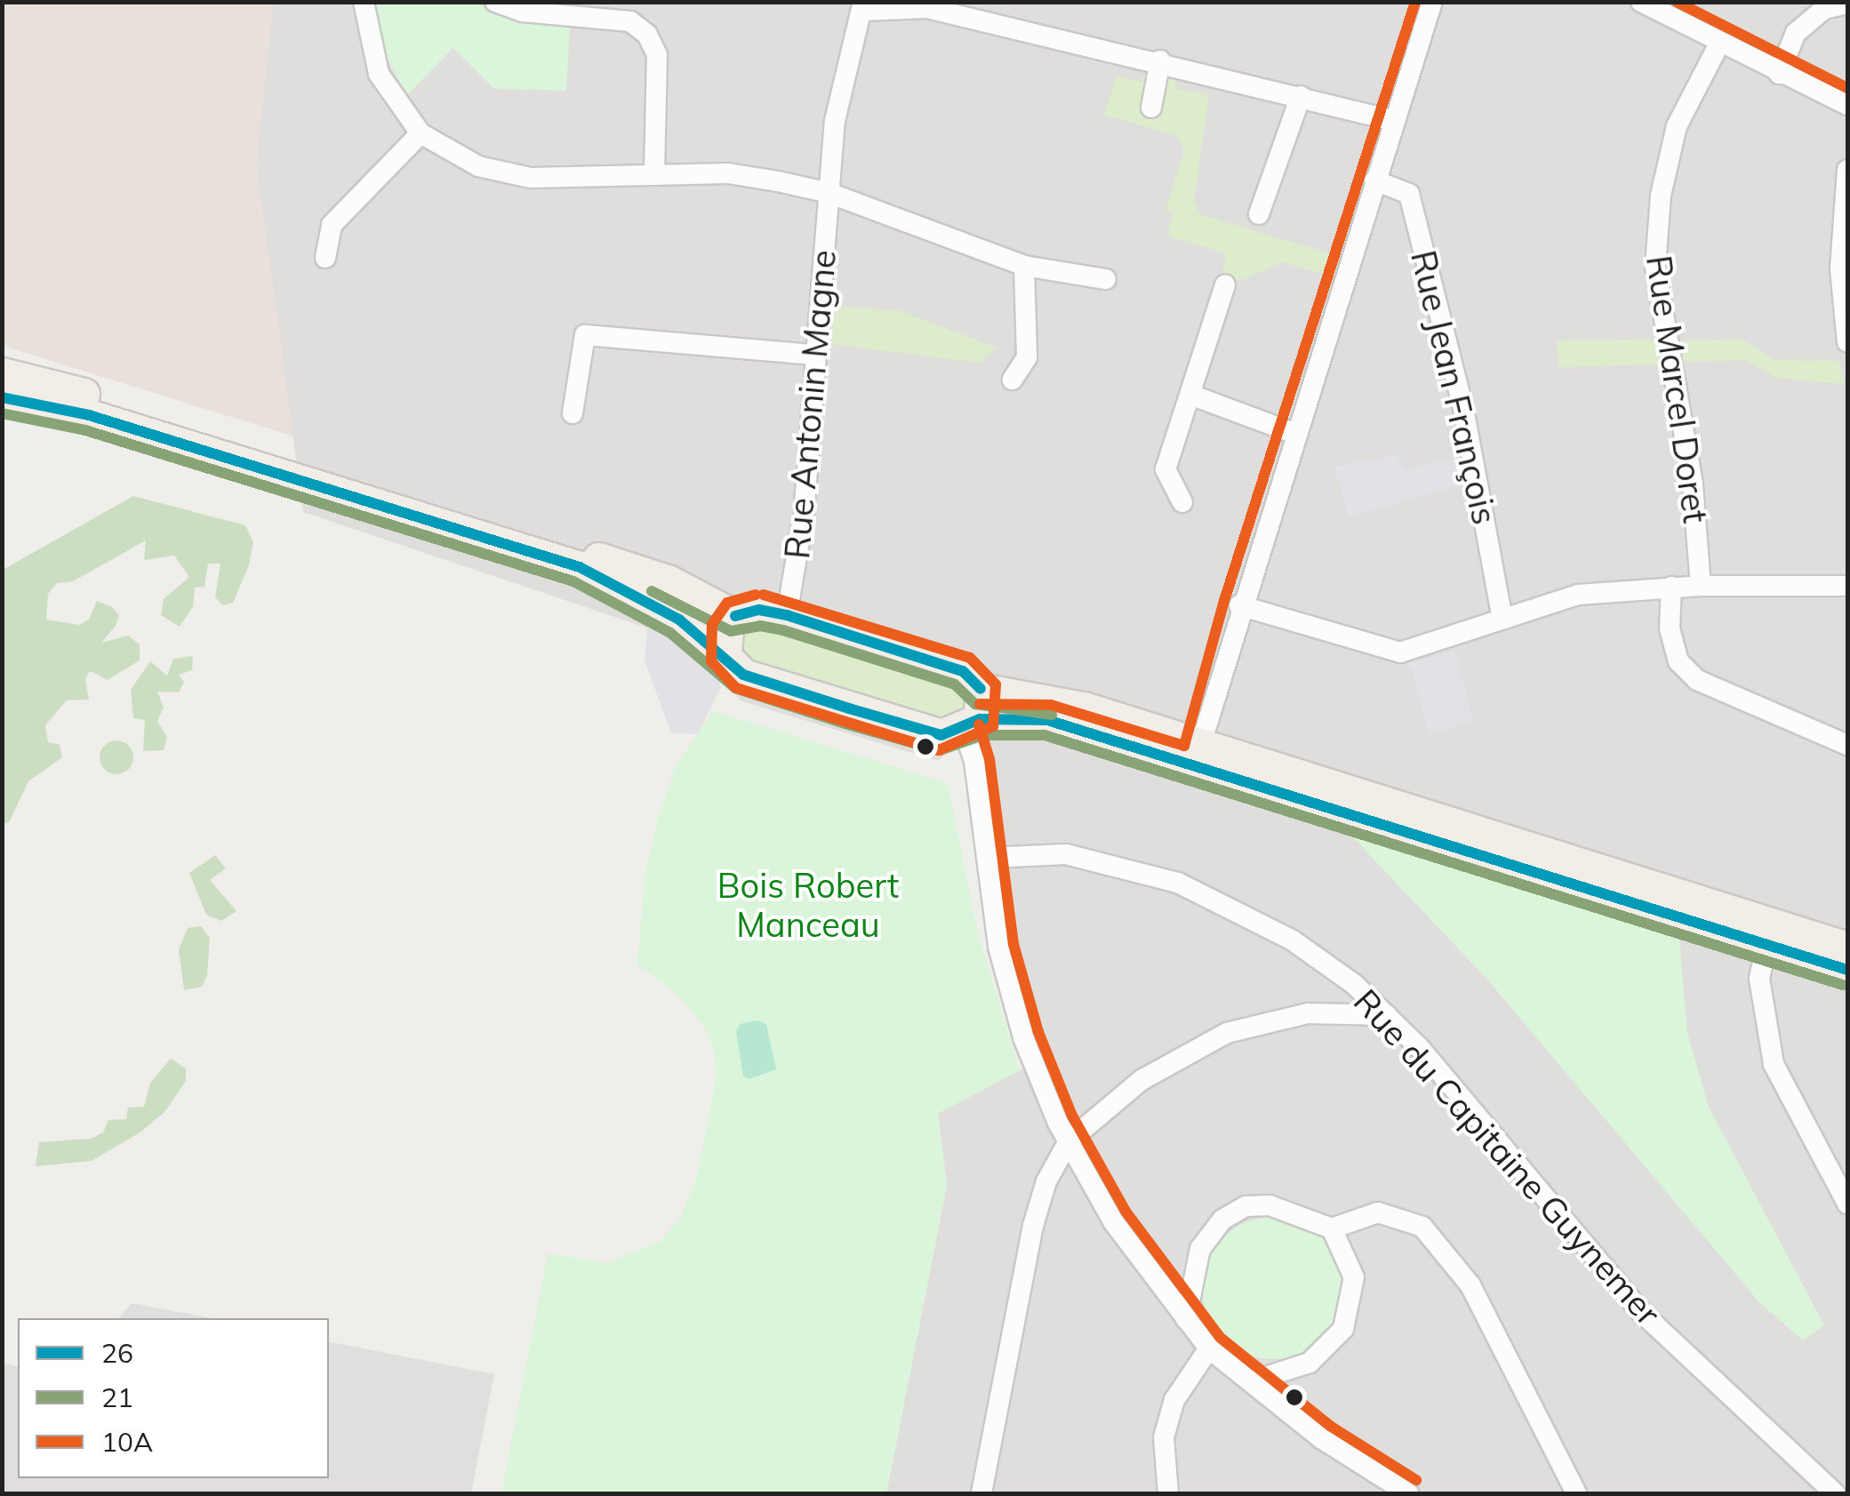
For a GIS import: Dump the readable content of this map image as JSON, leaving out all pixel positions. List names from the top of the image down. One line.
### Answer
{"streets":{"street":["Rue Jean François","Rue Marcel Doret","Rue Antonin Magne","Rue du Capitaine Guynemer"]},"parks":["Bois Robert Manceau"],"lines":["transit line 10A","transit line 26","transit line 21"],"legend":["26","21","10A"]}
